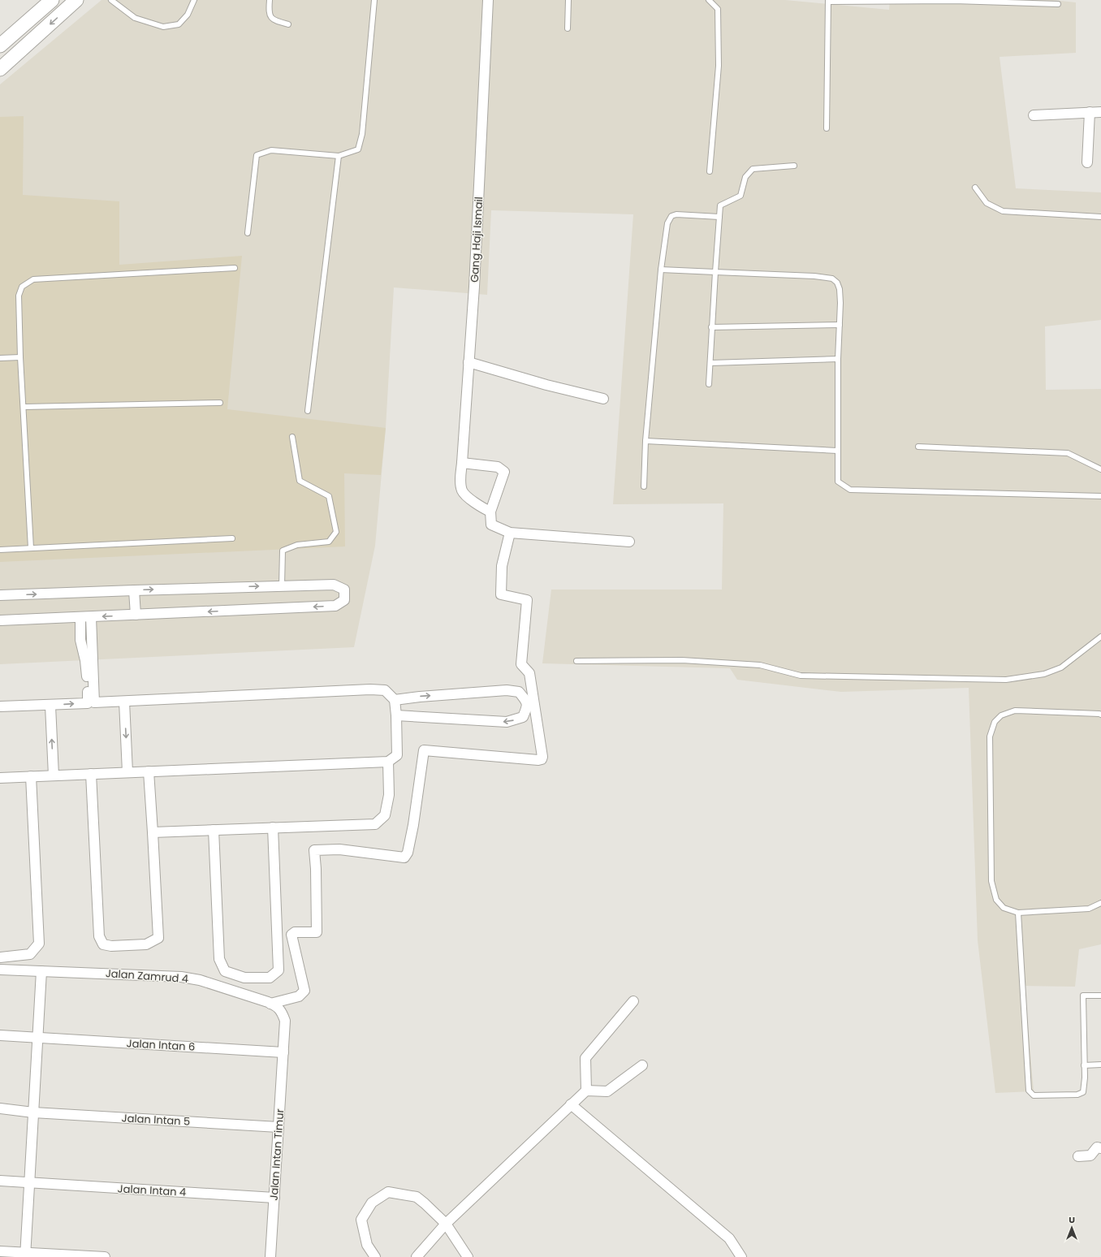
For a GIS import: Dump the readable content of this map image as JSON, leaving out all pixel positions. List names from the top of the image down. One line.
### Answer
{"streets":{"street":["Gang Haji Ismail","Jalan Zamrud 4","Jalan Intan 6","Jalan Intan 5","Jalan Intan Timur","Jalan Intan 4"]},"crossings":[["Jalan Zamrud 4","Jalan Intan 6"],["Jalan Zamrud 4","Jalan Intan Timur"],["Jalan Intan 6","Jalan Intan Timur"],["Jalan Intan 5","Jalan Intan Timur"],["Jalan Intan Timur","Jalan Intan 4"]],"north":"top"}
